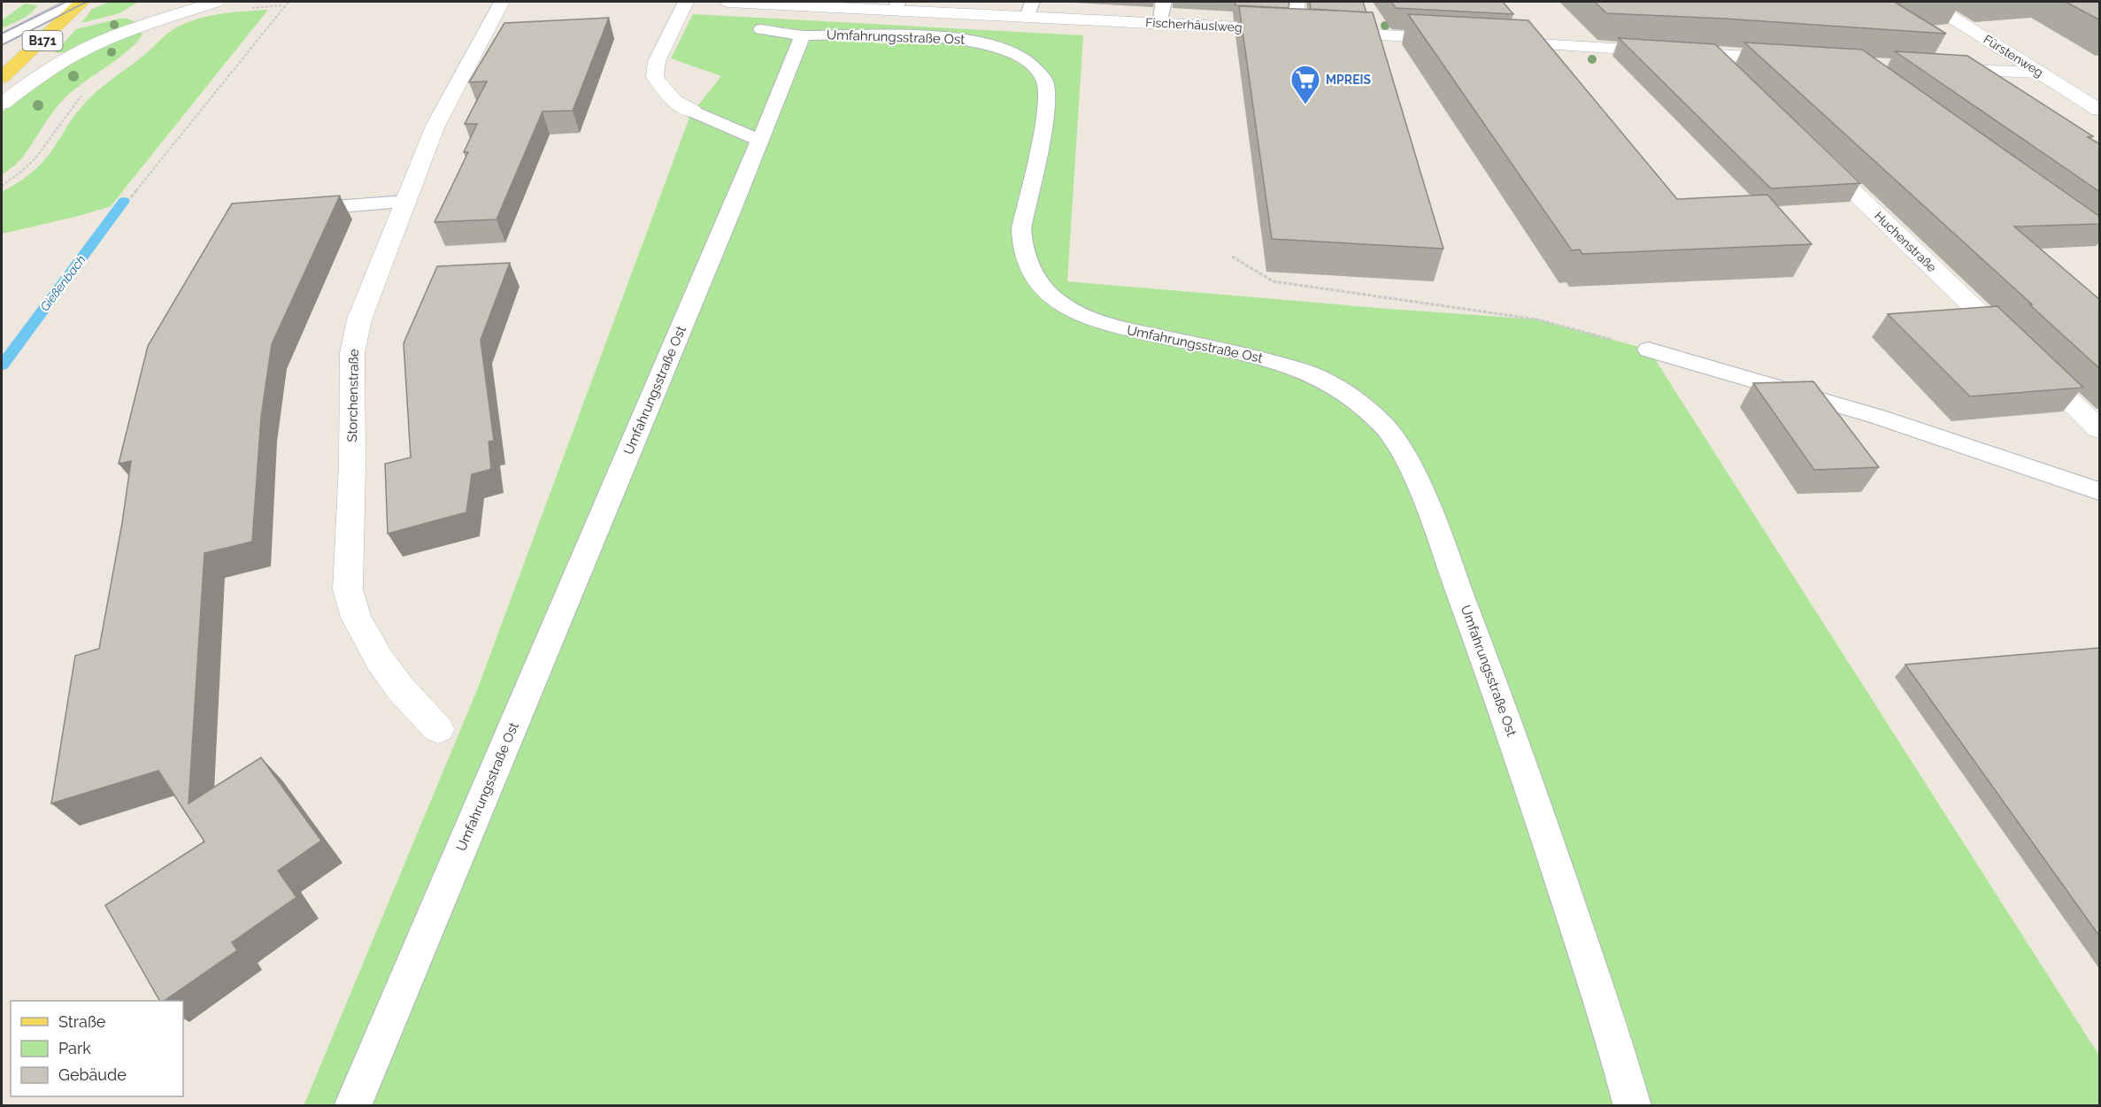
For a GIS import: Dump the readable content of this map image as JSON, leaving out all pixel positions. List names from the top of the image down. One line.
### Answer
{"streets":{"main road":["B171"],"street":["Fischerhäuslweg","Fürstenweg","Huchenstraße","Storchenstraße"],"lane":["Umfahrungsstraße Ost"]},"water":["Gießenbach"],"places":{"supermarket":["MPREIS"]},"legend":["Straße","Park","Gebäude"]}
